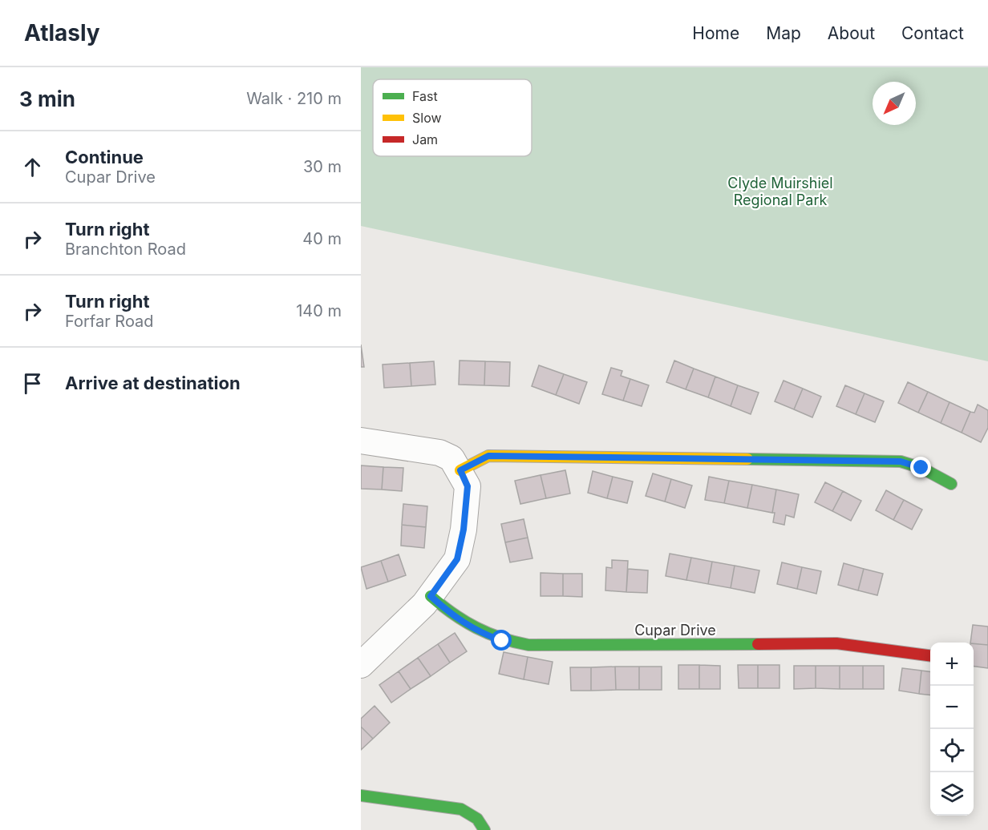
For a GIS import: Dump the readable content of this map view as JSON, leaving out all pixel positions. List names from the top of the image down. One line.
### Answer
{"streets":{"street":["Cupar Drive"]},"parks":["Clyde Muirshiel Regional Park"],"legend":["Fast","Slow","Jam"],"north":"bottom left","page":{"header":"Atlasly","nav":["Home","Map","About","Contact"],"heading":["3 min","Walk · 210 m"],"list":[["Continue","Cupar Drive","30 m"],["Turn right","Branchton Road","40 m"],["Turn right","Forfar Road","140 m"],"Arrive at destination"],"map_buttons":["+","−"]}}
